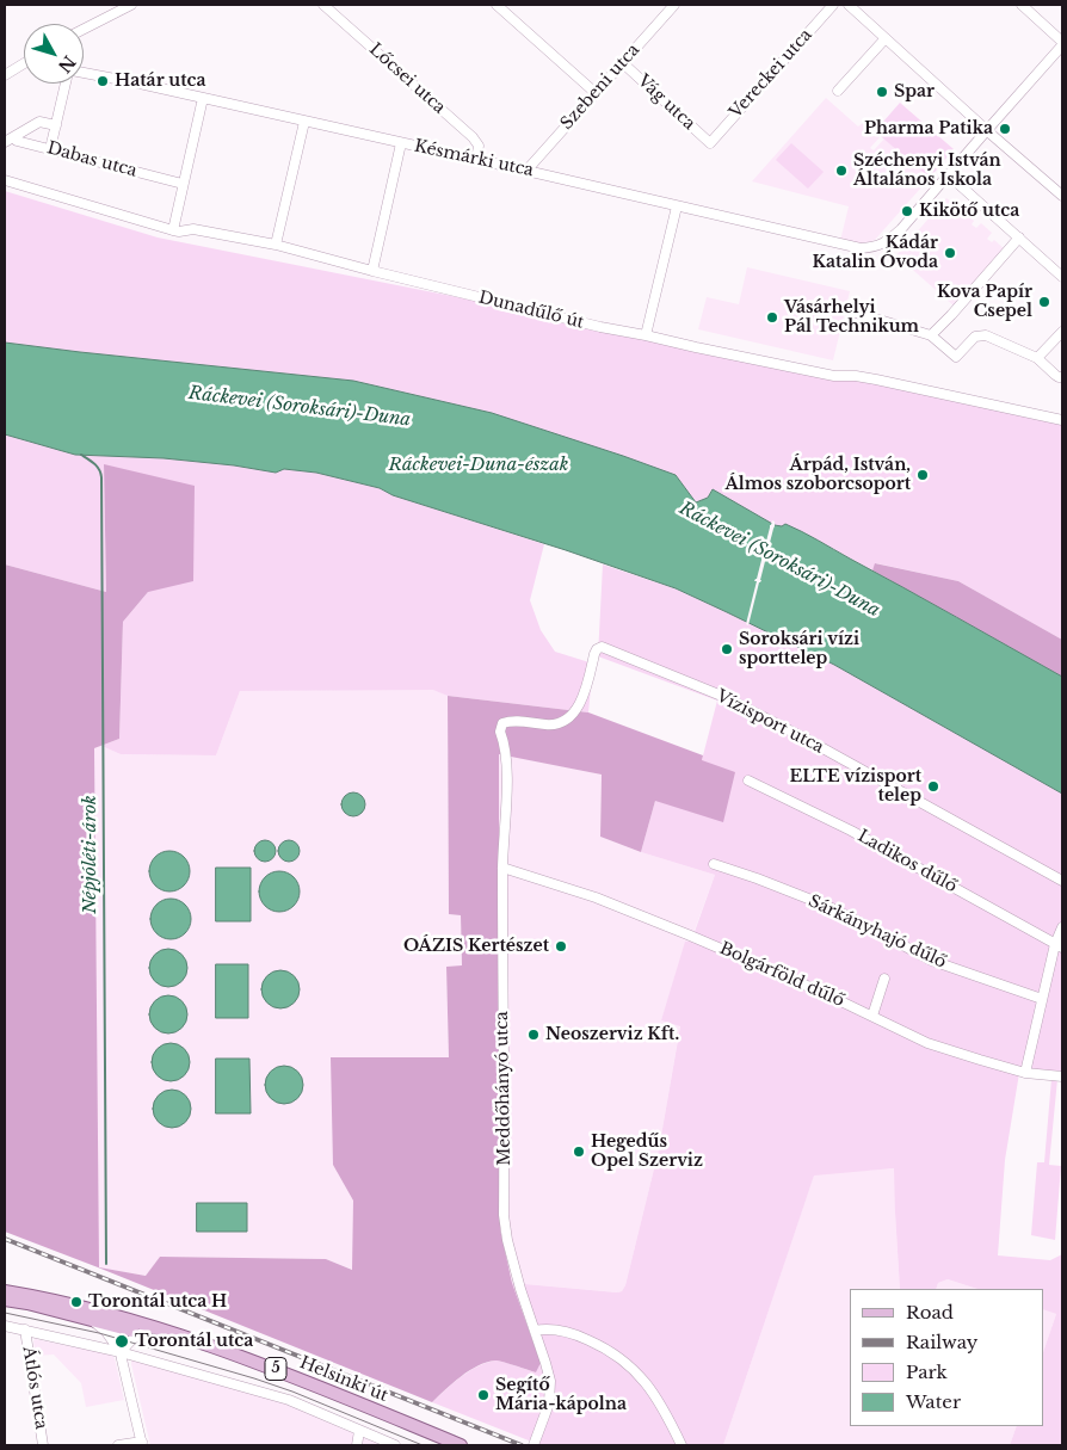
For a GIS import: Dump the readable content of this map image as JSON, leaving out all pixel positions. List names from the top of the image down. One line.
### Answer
{"streets":{"main road":["5","Helsinki út"],"street":["Vereckei utca","Lőcsei utca","Szebeni utca","Vág utca","Késmárki utca","Dabas utca","Dunadűlő út","Vízisport utca","Ladikos dűlő","Sárkányhajó dűlő","Bolgárföld dűlő","Meddőhányó utca","Átlós utca"]},"crossings":[["Vereckei utca","Vág utca"],["Lőcsei utca","Késmárki utca"],["Szebeni utca","Vág utca"],["Szebeni utca","Késmárki utca"],["Vízisport utca","Meddőhányó utca"],["Bolgárföld dűlő","Meddőhányó utca"]],"water":["Ráckevei (Soroksári)-Duna","Ráckevei-Duna-észak","Népjóléti-árok"],"places":["Határ utca","Spar","Pharma Patika","Széchenyi István Általános Iskola","Kikötő utca","Kádár Katalin Óvoda","Kova Papír Csepel","Vásárhelyi Pál Technikum","Árpád, István, Álmos szoborcsoport","Soroksári vízi sporttelep","ELTE vízisport telep","OÁZIS Kertészet","Neoszerviz Kft.","Hegedűs Opel Szerviz","Torontál utca H","Torontál utca","Segítő Mária-kápolna"],"legend":["Road","Railway","Park","Water"],"north":"bottom right"}
